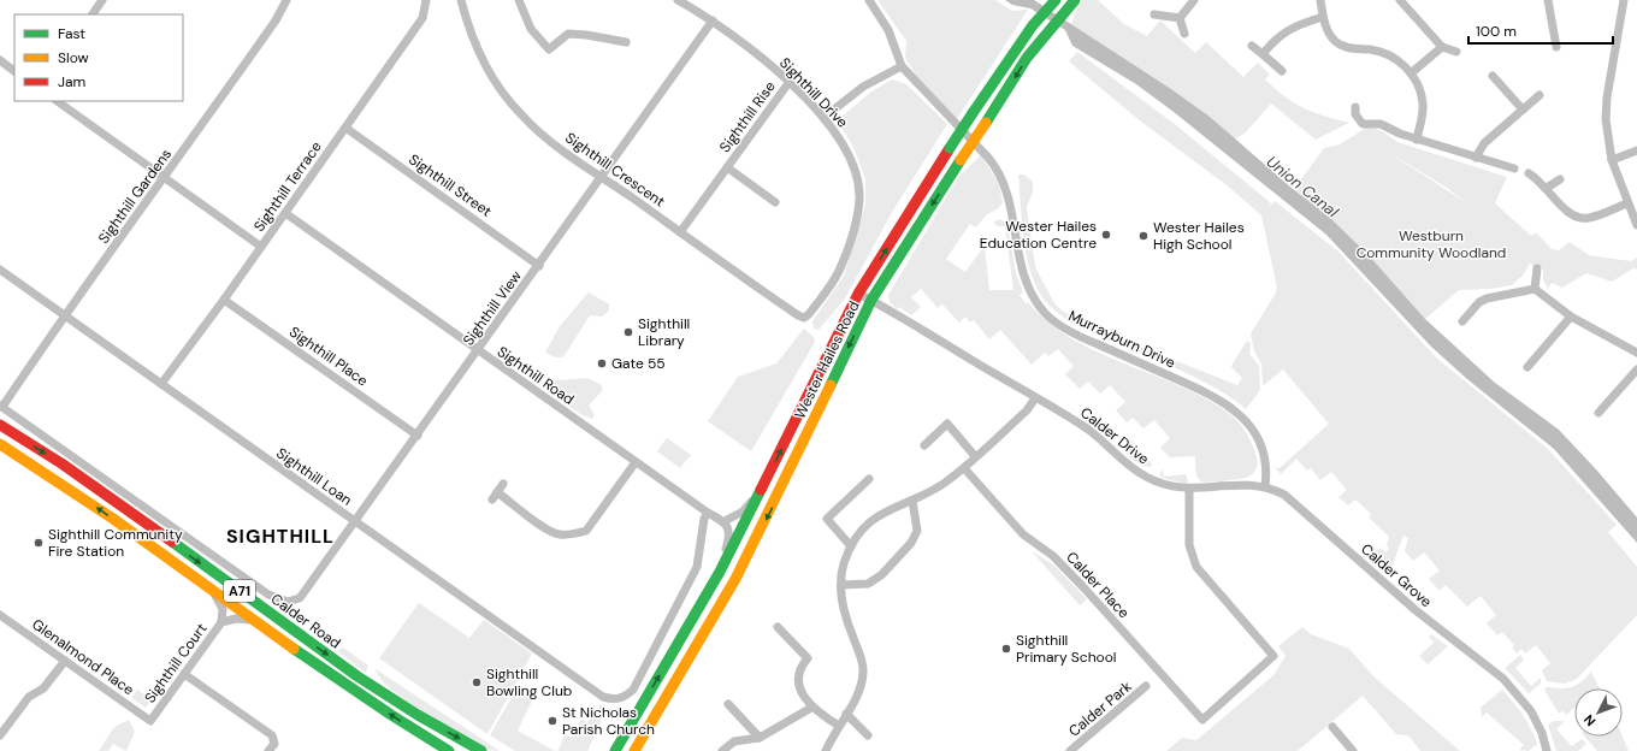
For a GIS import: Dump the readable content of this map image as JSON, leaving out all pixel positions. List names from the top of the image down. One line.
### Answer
{"streets":{"main road":["Wester Hailes Road","A71","Calder Road"],"street":["Sighthill Drive","Sighthill Rise","Sighthill Crescent","Sighthill Street","Sighthill Terrace","Sighthill Gardens","Sighthill View","Murrayburn Drive","Sighthill Place","Sighthill Road","Calder Drive","Sighthill Loan","Calder Grove","Calder Place","Glenalmond Place","Sighthill Court","Calder Park"]},"crossings":[["Sighthill Drive","Sighthill Rise"],["Sighthill Drive","Sighthill Crescent"],["Sighthill Drive","Sighthill View"],["Sighthill Rise","Sighthill Crescent"],["Sighthill Crescent","Sighthill View"],["Sighthill Street","Sighthill Terrace"],["Sighthill Street","Sighthill View"],["Sighthill Terrace","Sighthill Place"],["Sighthill Terrace","Sighthill Road"],["Sighthill Terrace","Sighthill Loan"],["Sighthill Gardens","Sighthill Loan"],["Sighthill Gardens","Calder Road"],["Sighthill View","Sighthill Place"],["Sighthill View","Sighthill Road"],["Sighthill View","Sighthill Loan"],["Sighthill View","Calder Road"],["Murrayburn Drive","Calder Grove"],["Wester Hailes Road","Calder Drive"],["Sighthill Road","Sighthill Loan"],["Calder Drive","Calder Grove"],["Calder Drive","Calder Place"],["Calder Grove","Calder Place"],["Calder Road","Sighthill Court"],["Glenalmond Place","Sighthill Court"]],"districts":["SIGHTHILL"],"water":["Union Canal"],"parks":["Westburn Community Woodland"],"places":["Wester Hailes Education Centre","Wester Hailes High School","Sighthill Library","Gate 55","Sighthill Community Fire Station","Sighthill Primary School","Sighthill Bowling Club","St Nicholas Parish Church"],"legend":["Fast","Slow","Jam"],"scale_bar":"100 m","north":"bottom left"}
